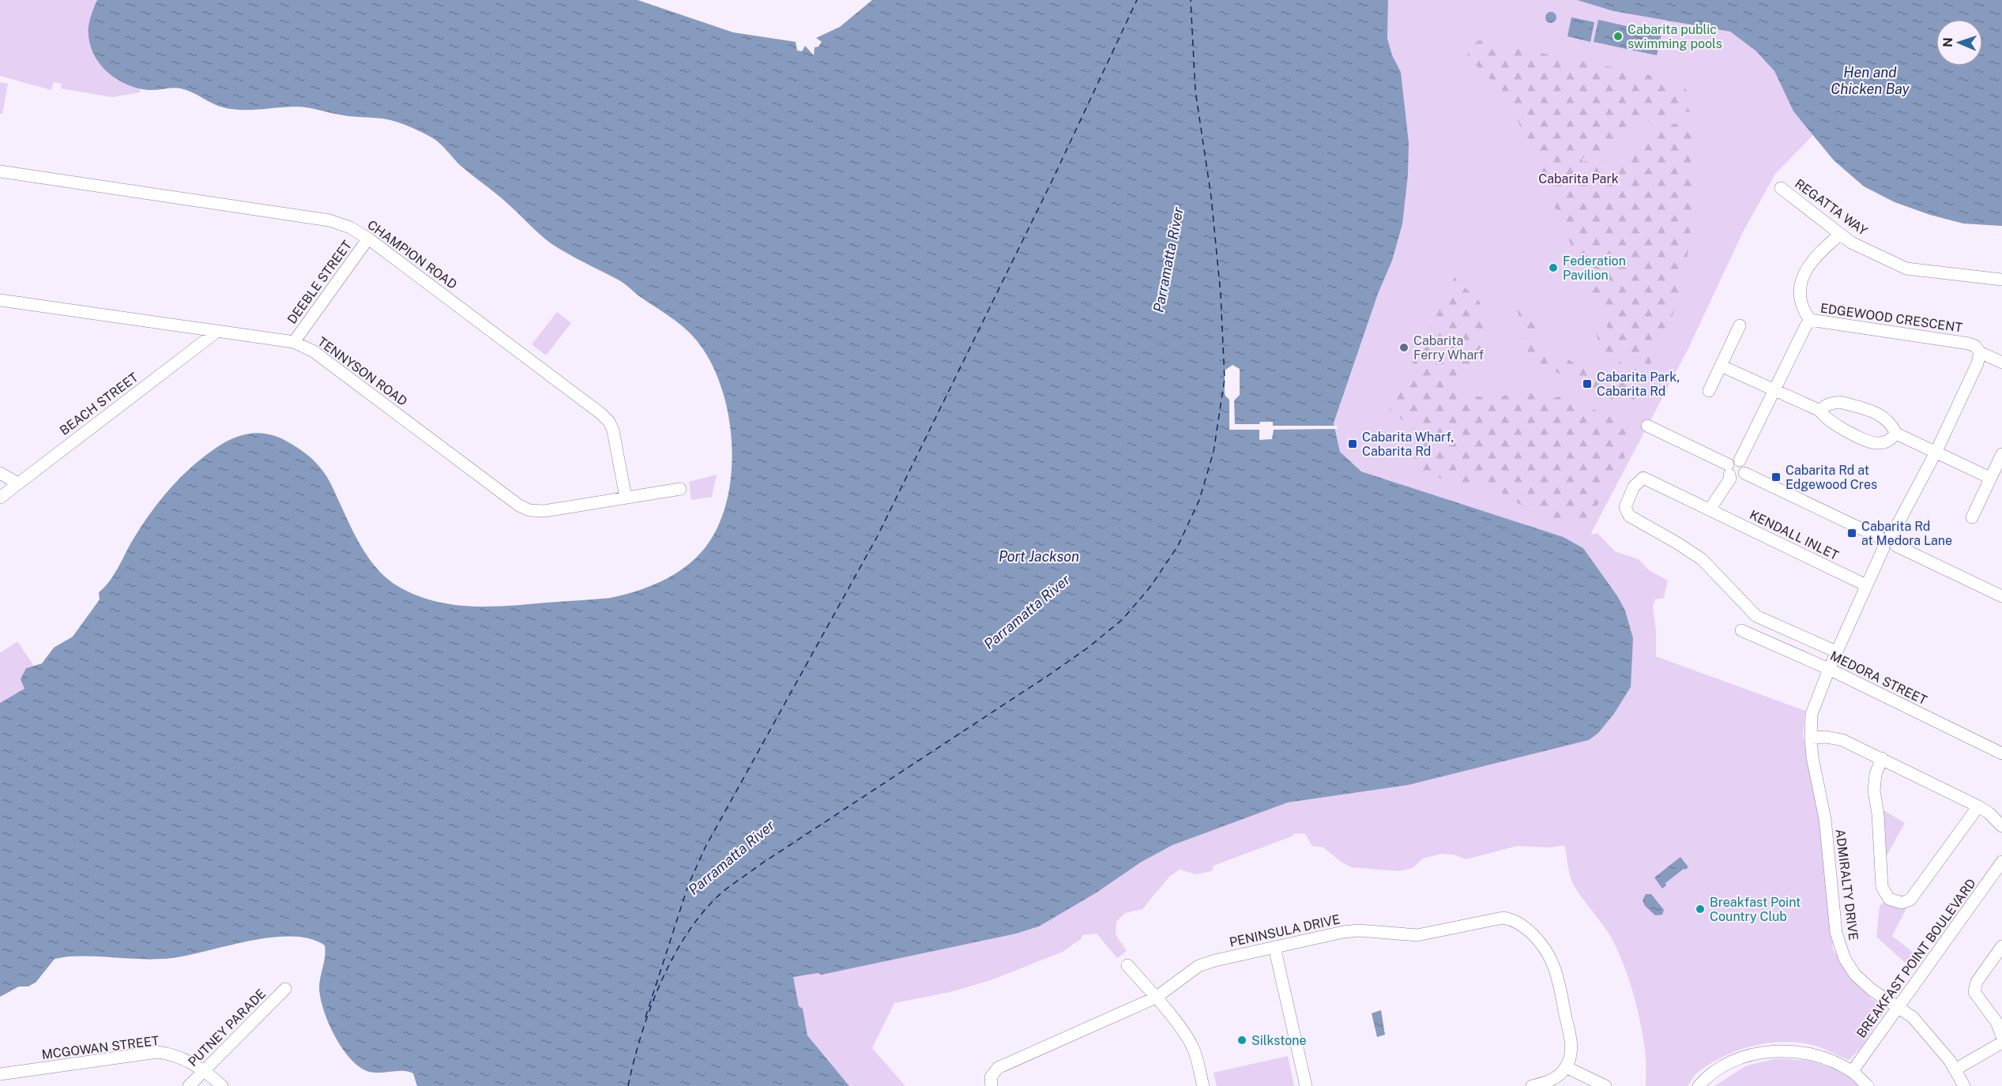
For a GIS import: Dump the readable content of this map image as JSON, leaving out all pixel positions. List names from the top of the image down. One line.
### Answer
{"streets":{"street":["REGATTA WAY","CHAMPION ROAD","DEEBLE STREET","EDGEWOOD CRESCENT","TENNYSON ROAD","BEACH STREET","KENDALL INLET","MEDORA STREET","ADMIRALTY DRIVE","PENINSULA DRIVE","BREAKFAST POINT BOULEVARD","PUTNEY PARADE","MCGOWAN STREET"]},"crossings":[["CHAMPION ROAD","DEEBLE STREET"],["CHAMPION ROAD","TENNYSON ROAD"],["DEEBLE STREET","TENNYSON ROAD"],["TENNYSON ROAD","BEACH STREET"],["KENDALL INLET","ADMIRALTY DRIVE"],["MEDORA STREET","ADMIRALTY DRIVE"],["ADMIRALTY DRIVE","BREAKFAST POINT BOULEVARD"],["PUTNEY PARADE","MCGOWAN STREET"]],"water":["Hen and Chicken Bay","Parramatta River","Port Jackson"],"parks":["Cabarita Park"],"places":{"other":["Cabarita public swimming pools","Federation Pavilion","Cabarita Ferry Wharf","Breakfast Point Country Club","Silkstone"],"transit":["Cabarita Park, Cabarita Rd","Cabarita Wharf, Cabarita Rd","Cabarita Rd at Edgewood Cres","Cabarita Rd at Medora Lane"]},"north":"left"}
